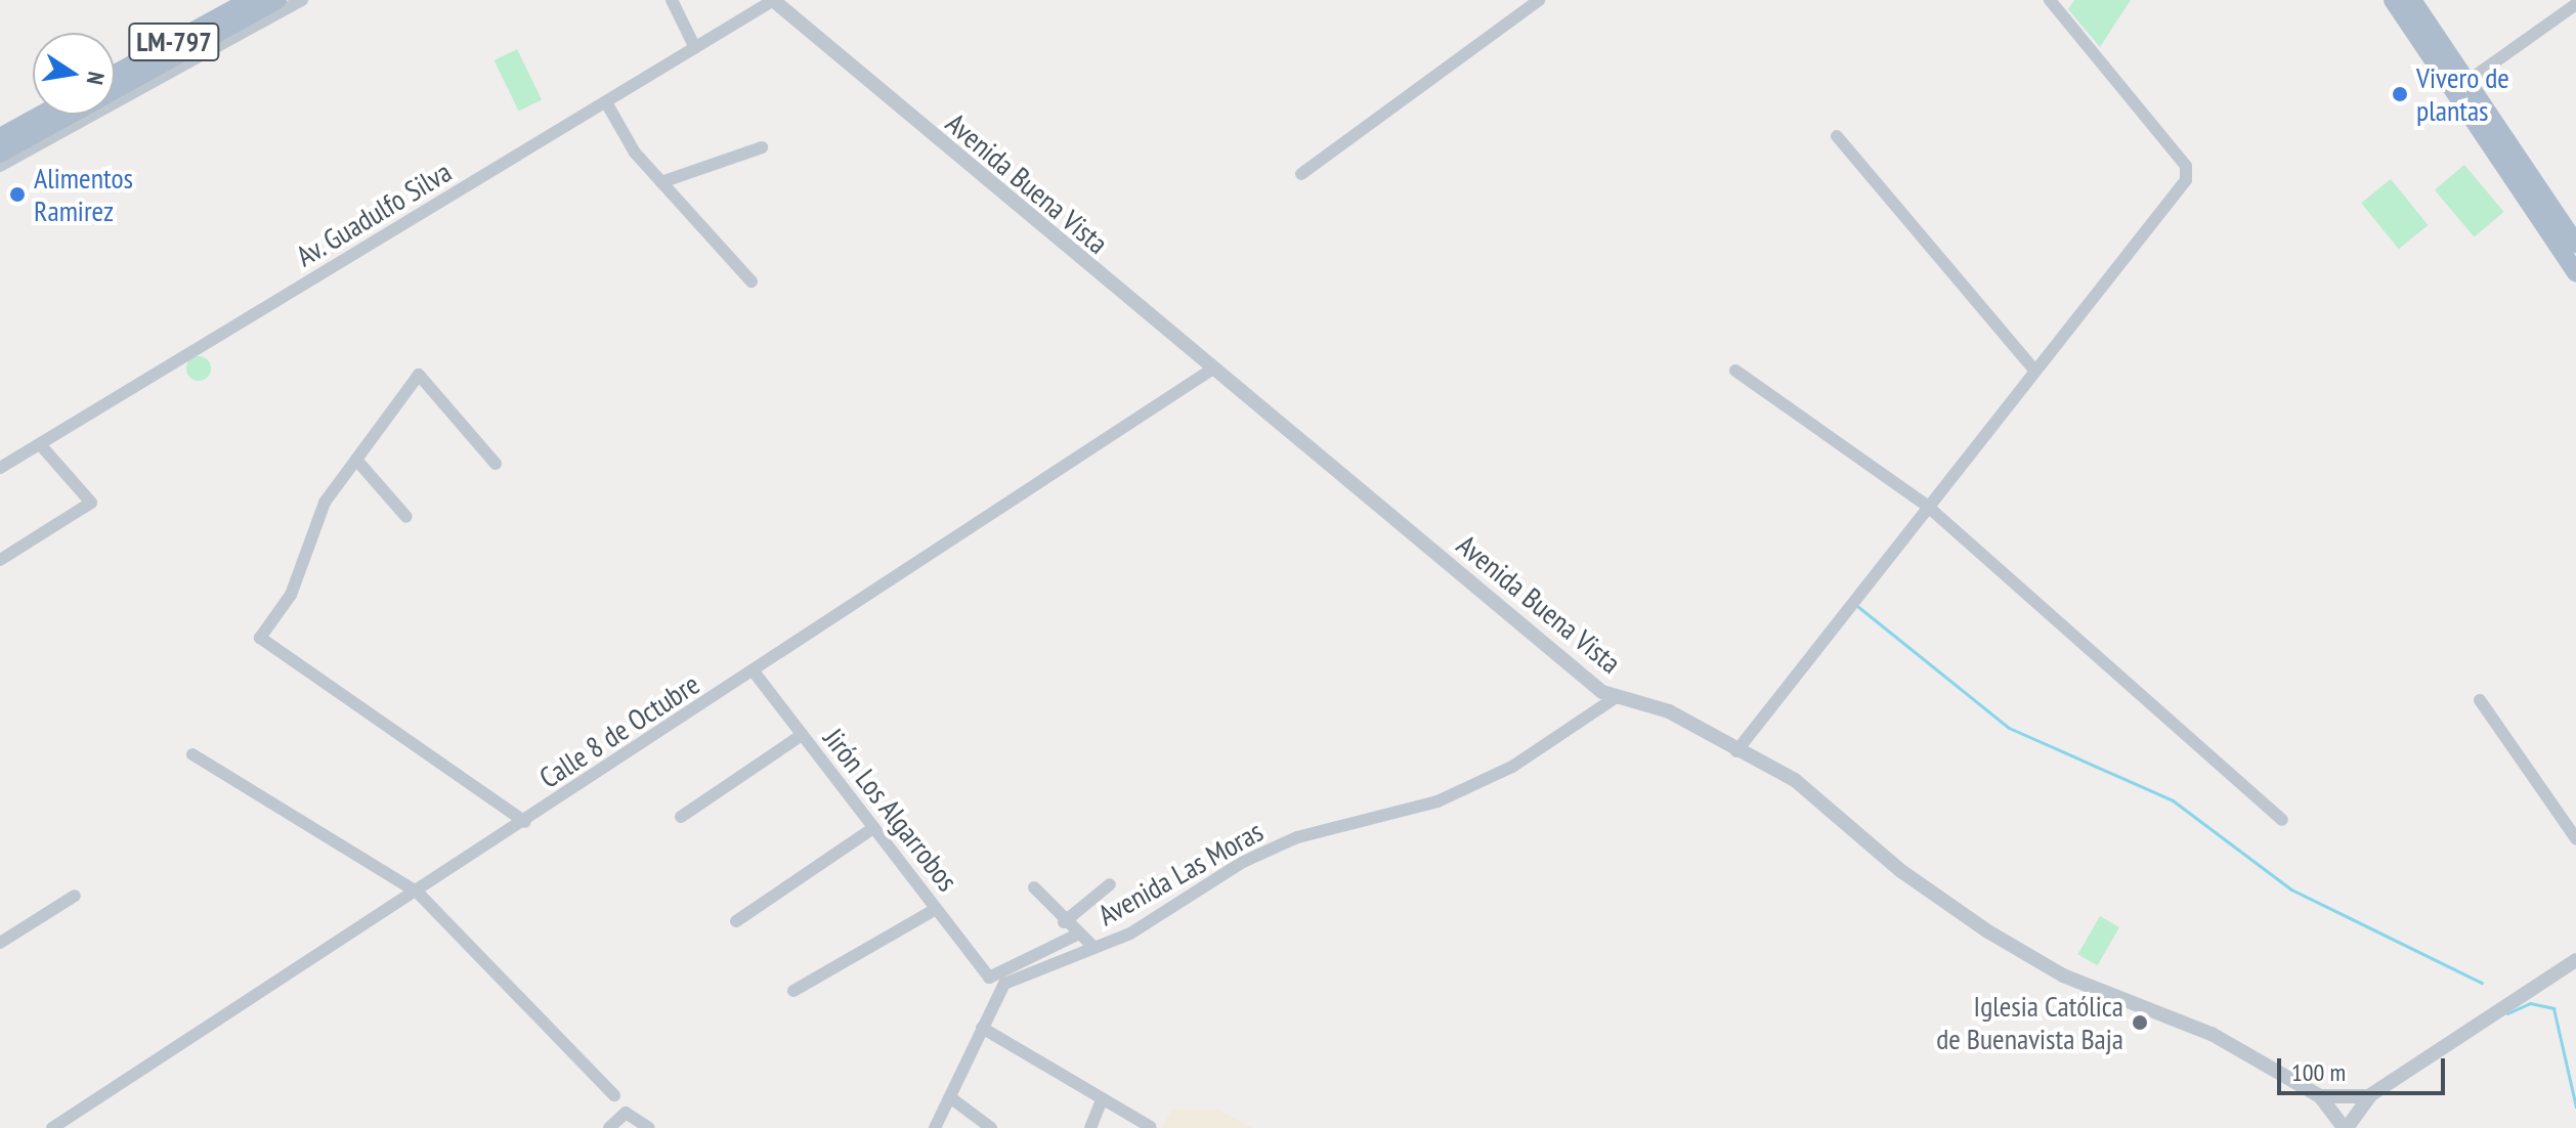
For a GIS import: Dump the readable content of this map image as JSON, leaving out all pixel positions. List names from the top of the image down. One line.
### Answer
{"streets":{"main road":["LM-797"],"street":["Avenida Buena Vista","Av. Guadulfo Silva","Calle 8 de Octubre","Jirón Los Algarrobos","Avenida Las Moras"]},"crossings":[["Avenida Buena Vista","Av. Guadulfo Silva"],["Avenida Buena Vista","Calle 8 de Octubre"],["Avenida Buena Vista","Avenida Las Moras"],["Calle 8 de Octubre","Jirón Los Algarrobos"]],"places":["Vivero de plantas","Alimentos Ramirez","Iglesia Católica de Buenavista Baja"],"scale_bar":"100 m","north":"right"}
